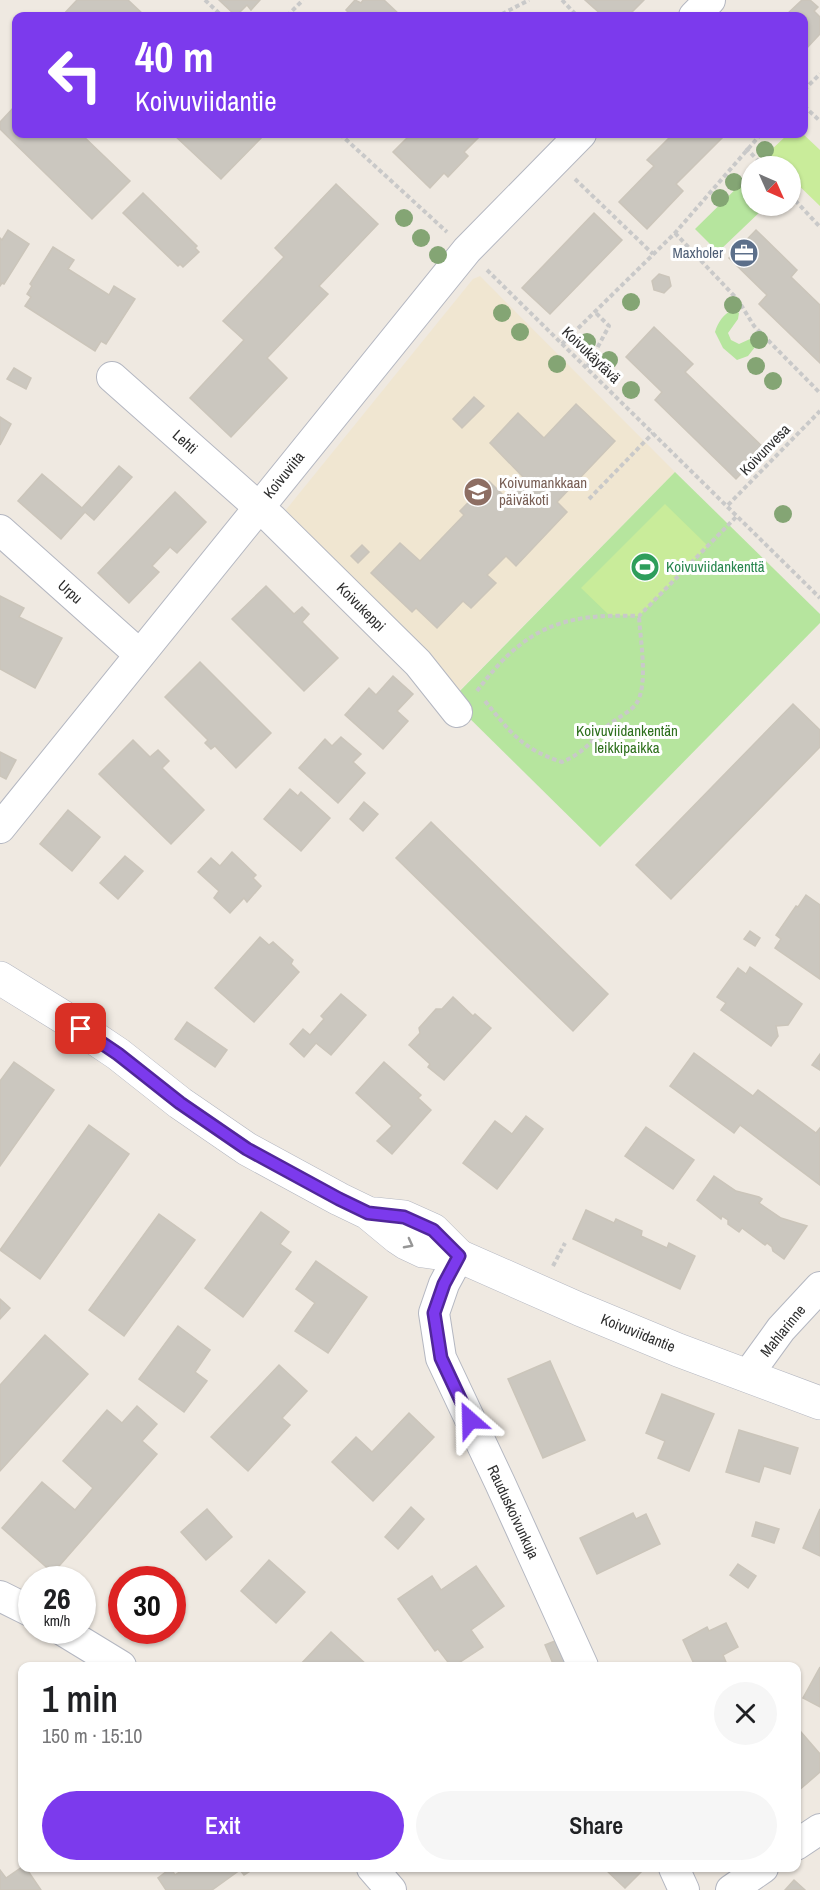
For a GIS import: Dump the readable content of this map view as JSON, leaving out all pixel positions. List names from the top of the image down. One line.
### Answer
{"streets":{"street":["Lehti","Koivuviita","Urpu","Koivukeppi","Mahlarinne","Koivuviidantie","Rauduskoivunkuja"],"path":["Koivukäytävä","Koivunvesa"]},"crossings":[["Koivukäytävä","Koivunvesa"],["Koivukäytävä","Koivuviita"],["Lehti","Koivuviita"],["Lehti","Koivukeppi"],["Koivuviita","Urpu"],["Koivuviita","Koivukeppi"],["Mahlarinne","Koivuviidantie"],["Koivuviidantie","Rauduskoivunkuja"]],"parks":["Koivuviidankentän leikkipaikka"],"places":{"office":["Maxholer"],"school or university":["Koivumankkaan päiväkoti"],"sports":["Koivuviidankenttä"]},"north":"bottom right","page":{"turn":["40 m","Koivuviidantie"],"speed":"26 km/h","limit":"30","heading":["1 min","150 m · 15:10"],"buttons":["Exit","Share"]}}
